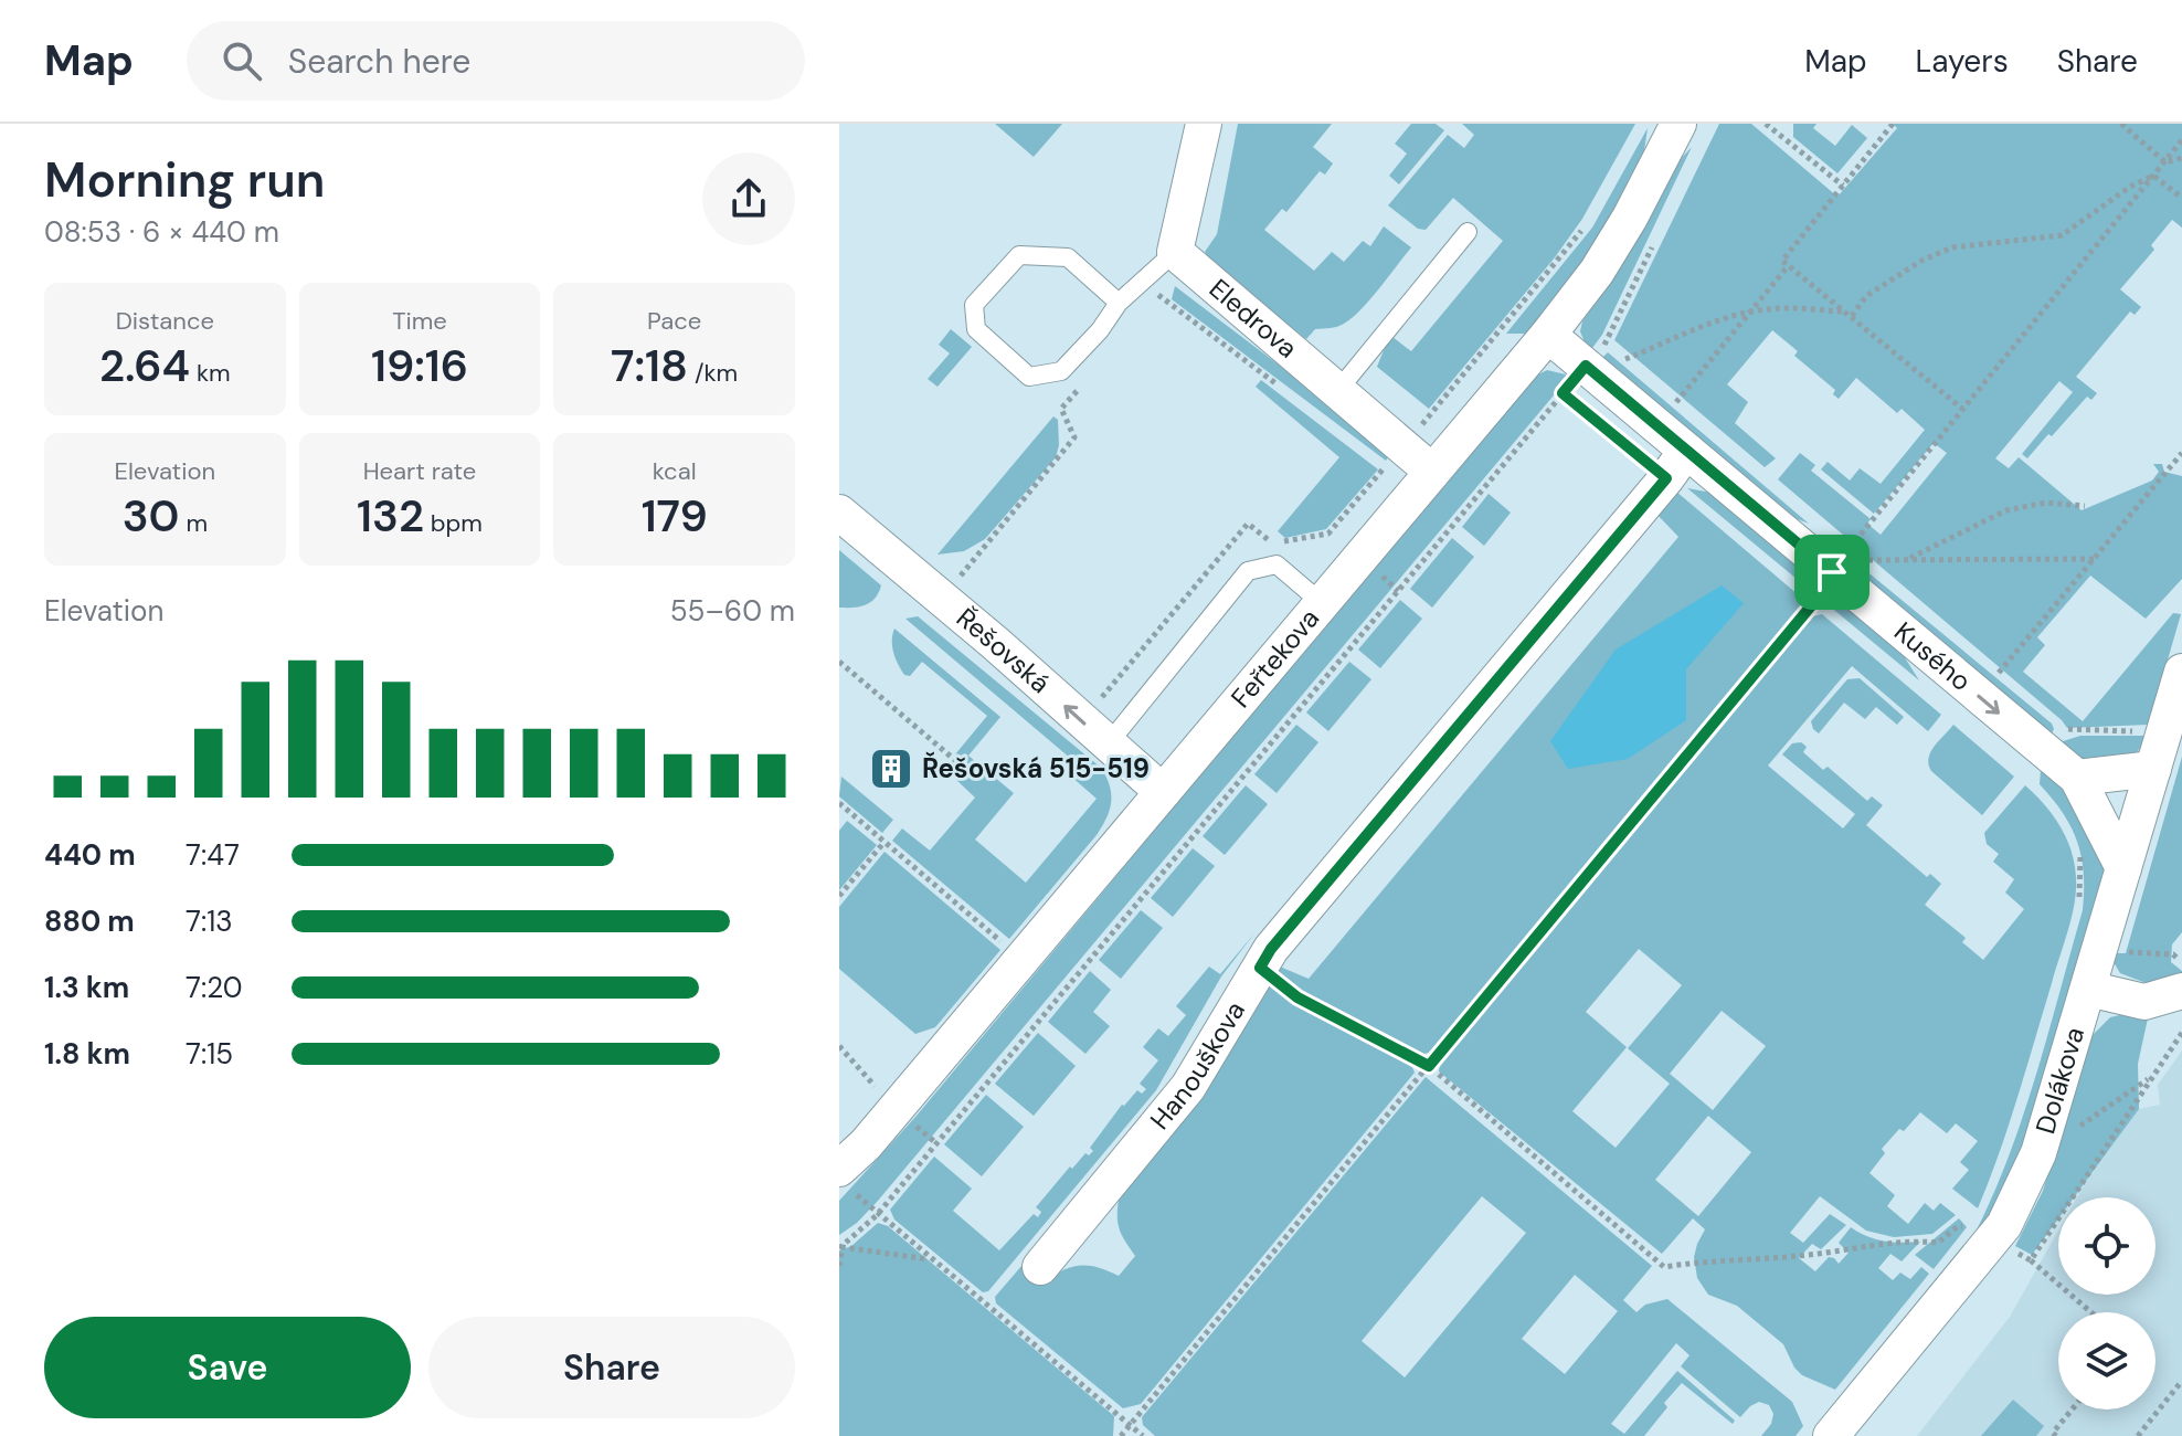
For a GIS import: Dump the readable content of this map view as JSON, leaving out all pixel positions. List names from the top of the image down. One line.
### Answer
{"streets":{"street":["Eledrova","Řešovská","Kusého","Feřtekova","Hanouškova","Dolákova"]},"crossings":[["Eledrova","Feřtekova"],["Řešovská","Feřtekova"],["Kusého","Feřtekova"],["Kusého","Hanouškova"],["Kusého","Dolákova"]],"one_way":["Řešovská","Kusého"],"places":{"building":["Řešovská 515-519"]},"page":{"header":"Map","search":"Search here","nav":["Map","Layers","Share"],"heading":["Morning run","08:53 · 6 × 440 m"],"stats":[["Distance","2.64 km"],["Time","19:16"],["Pace","7:18 /km"],["Elevation","30 m"],["Heart rate","132 bpm"],["kcal","179"]],"chart":["Elevation","55–60 m"],"list":[{"name":"440 m","note":"7:47"},{"name":"880 m","note":"7:13"},{"name":"1.3 km","note":"7:20"},{"name":"1.8 km","note":"7:15"}],"buttons":["Save","Share"]}}
